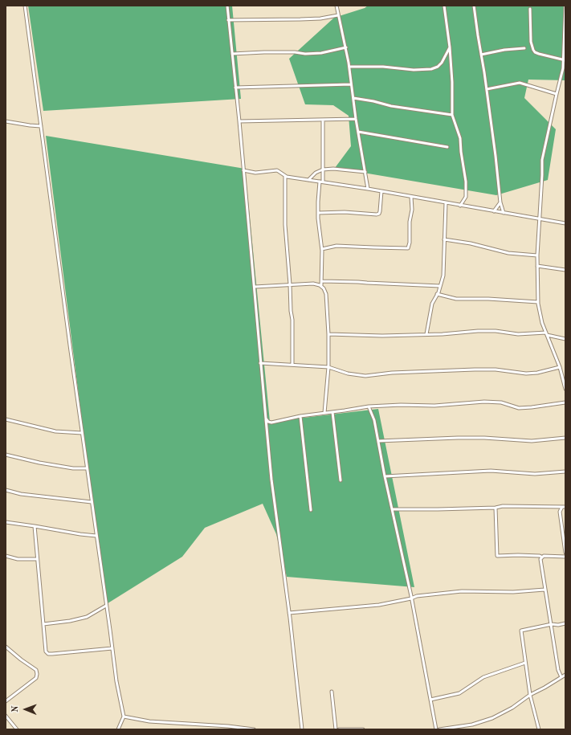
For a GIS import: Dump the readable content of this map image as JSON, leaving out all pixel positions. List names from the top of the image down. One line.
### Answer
{"north":"left"}
